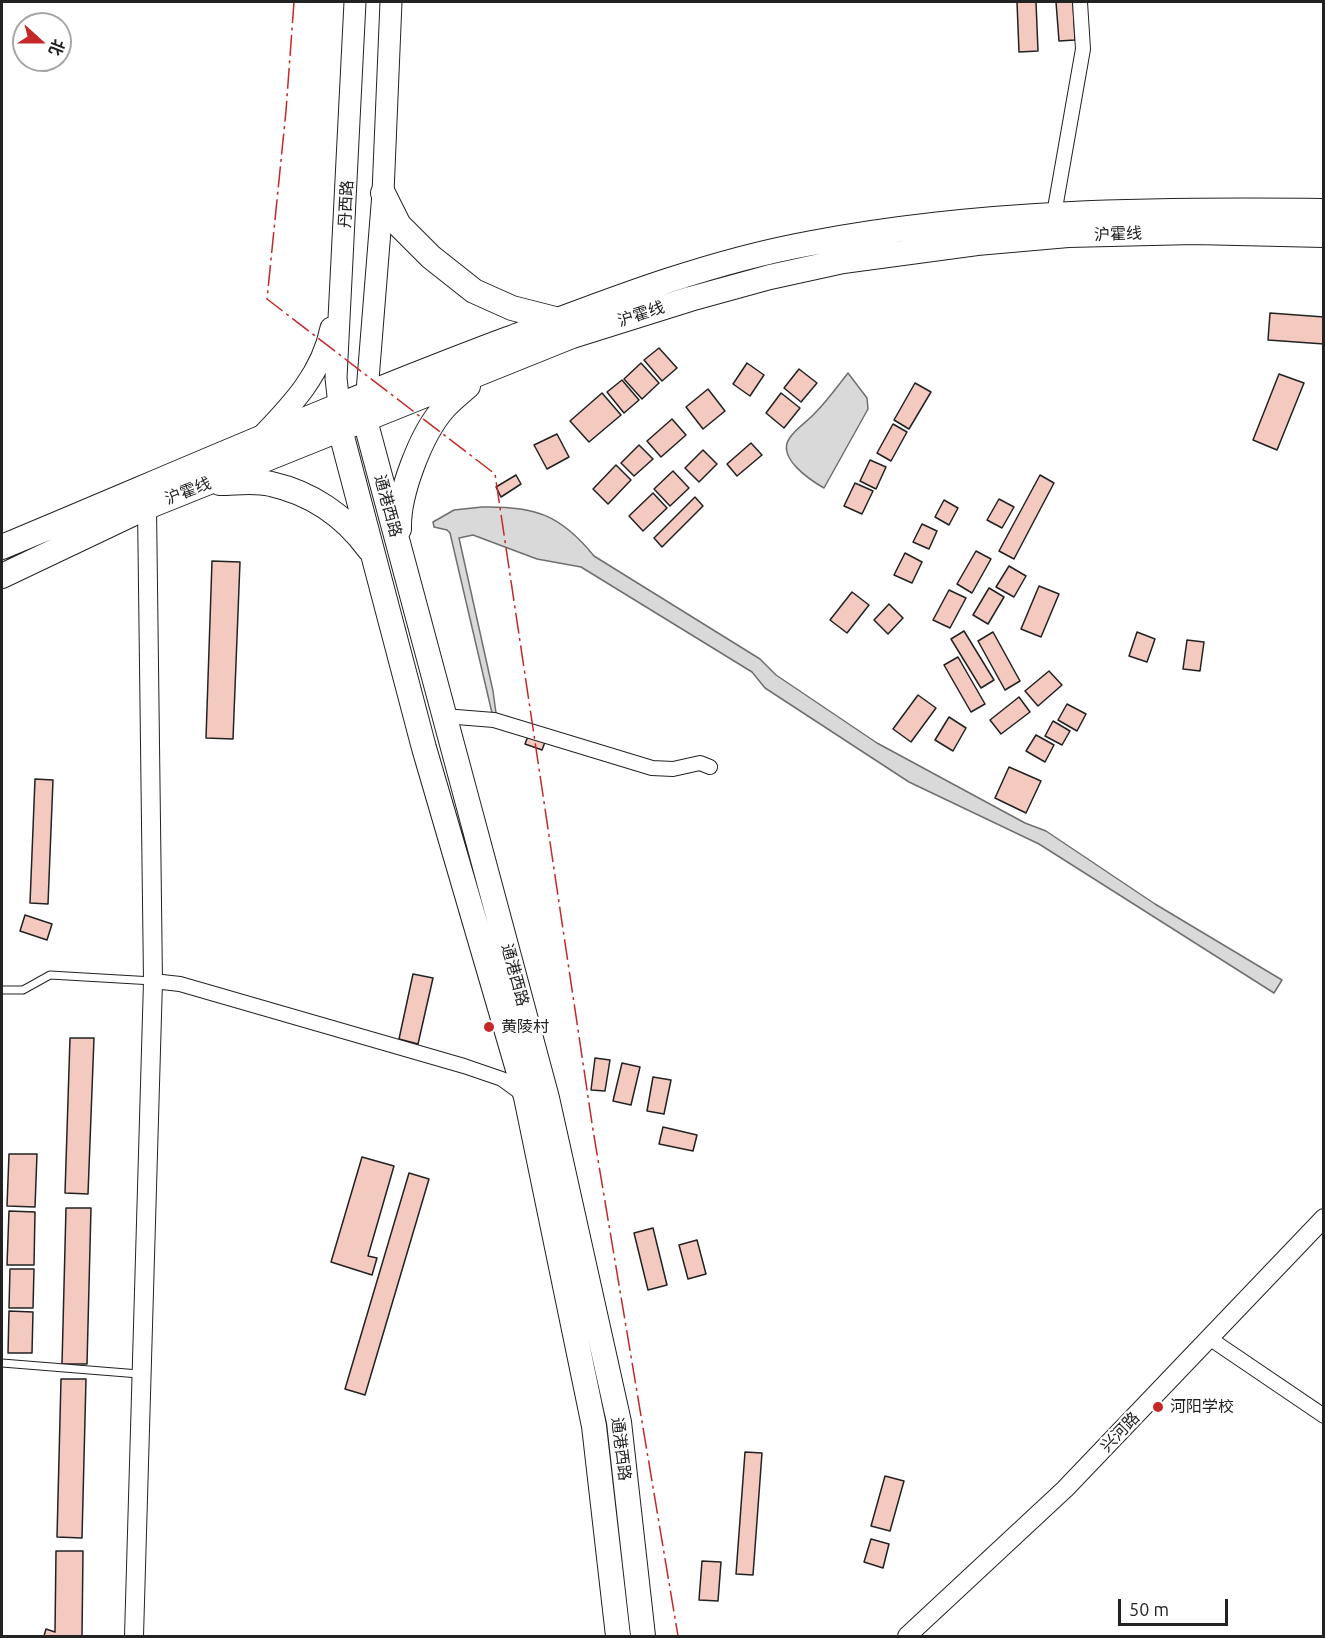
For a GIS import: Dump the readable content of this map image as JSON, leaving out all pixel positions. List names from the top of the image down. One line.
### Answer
{"streets":{"highway":["沪霍线","通港西路"],"main road":["丹西路"],"street":["兴河路"]},"crossings":[["丹西路","沪霍线"],["丹西路","通港西路"],["沪霍线","通港西路"]],"places":["黄陵村","河阳学校"],"scale_bar":"50 m","north":"right"}
